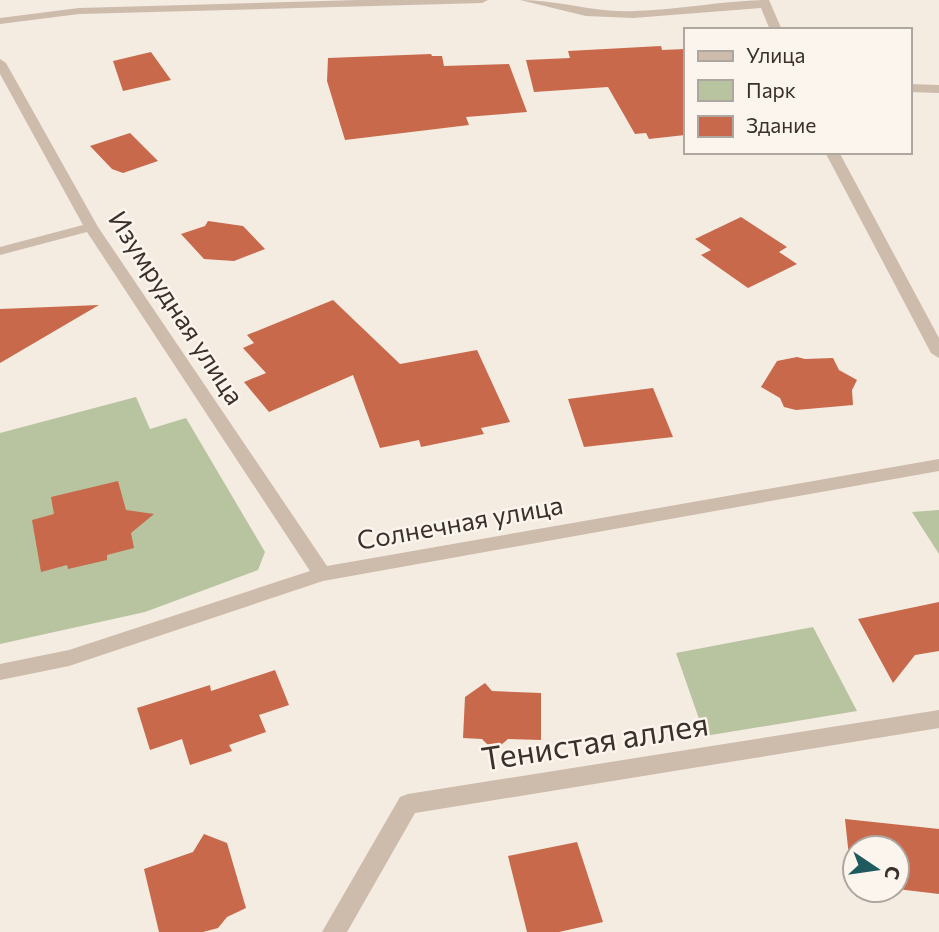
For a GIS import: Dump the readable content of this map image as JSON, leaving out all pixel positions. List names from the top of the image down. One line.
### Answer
{"streets":{"street":["Изумрудная улица","Солнечная улица","Тенистая аллея"]},"crossings":[["Изумрудная улица","Солнечная улица"]],"legend":["Улица","Парк","Здание"],"north":"right"}
